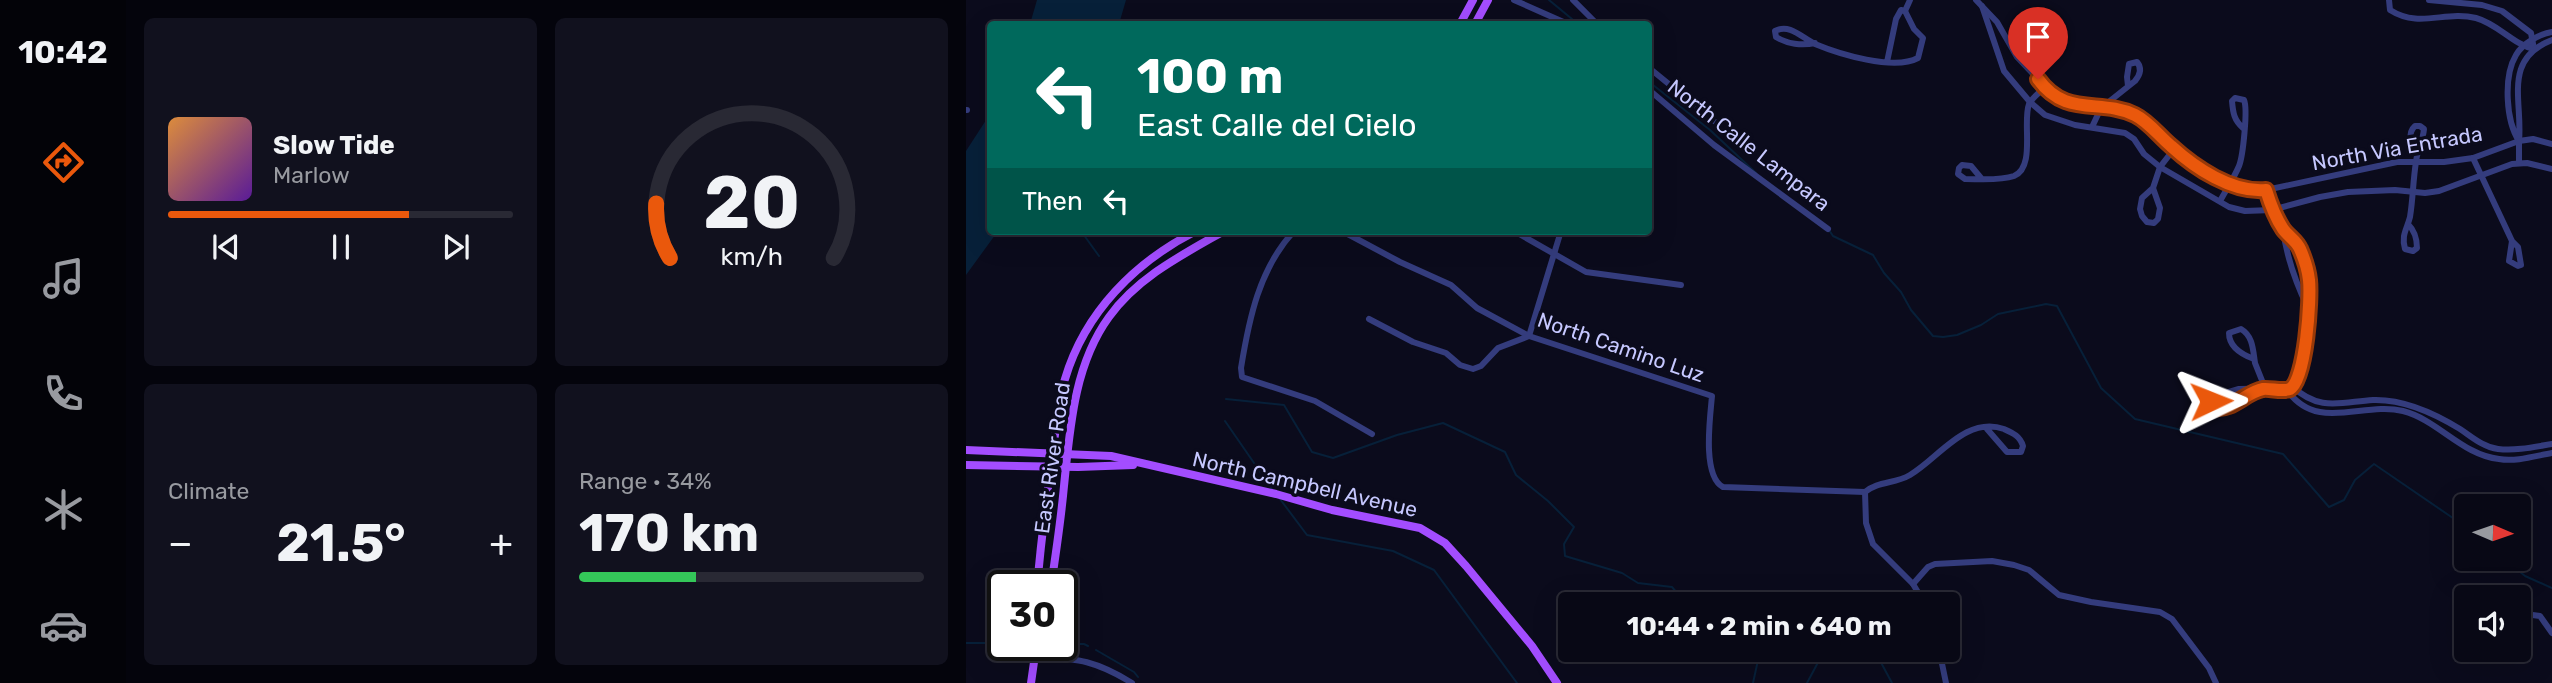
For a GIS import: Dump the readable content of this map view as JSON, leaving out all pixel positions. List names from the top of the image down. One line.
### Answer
{"streets":{"main road":["East River Road","North Campbell Avenue"],"street":["North Calle Lampara","North Via Entrada","North Camino Luz"]},"crossings":[["East River Road","North Campbell Avenue"]],"north":"right","page":{"tabs":"10:42","turn":["100 m","East Calle del Cielo"],"song":["Slow Tide","Marlow"],"then":"Then","tile":["Climate",["Range · 34%","170 km"]],"heat":["−","21.5°","+"],"limit":"30","trip":"10:44 · 2 min · 640 m","gauge":["20","km/h"]}}
